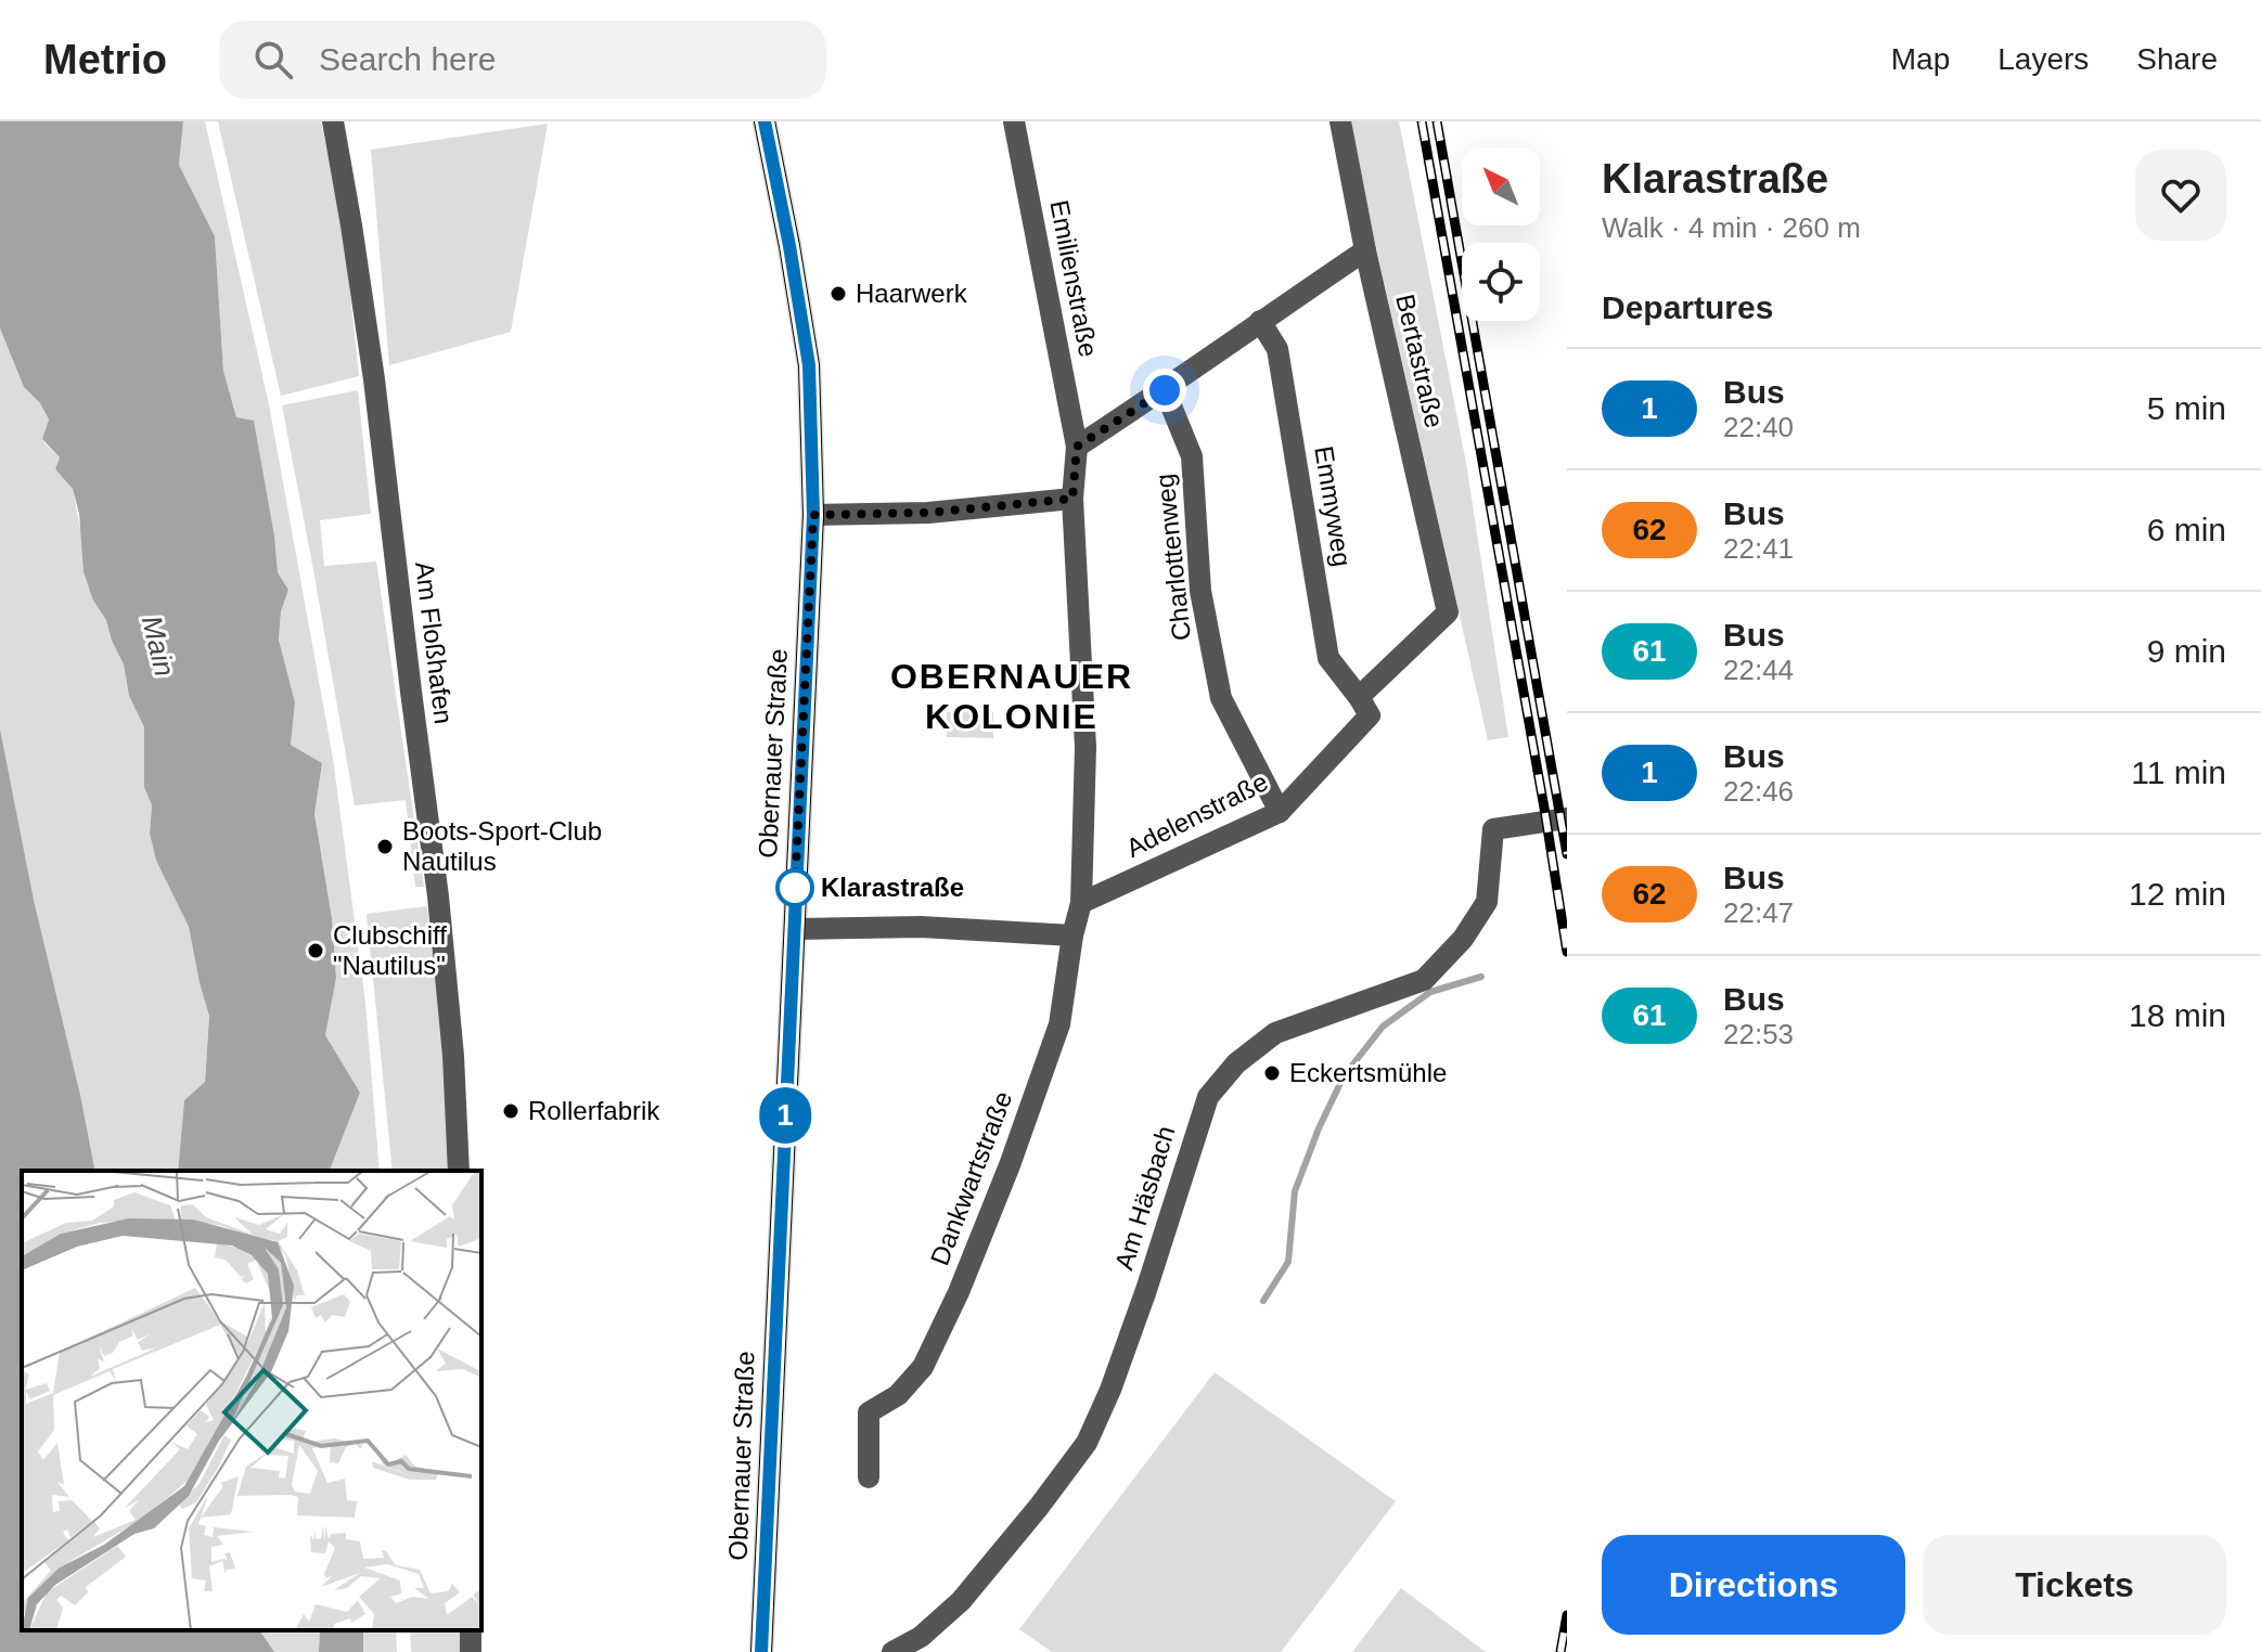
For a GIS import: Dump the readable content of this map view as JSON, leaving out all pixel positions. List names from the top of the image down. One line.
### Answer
{"streets":{"main road":["Obernauer Straße"],"street":["Emilienstraße","Bertastraße","Emmyweg","Charlottenweg","Am Floßhafen","Adelenstraße","Dankwartstraße","Am Häsbach"]},"crossings":[["Emilienstraße","Dankwartstraße"],["Bertastraße","Emmyweg"],["Bertastraße","Adelenstraße"],["Emmyweg","Adelenstraße"],["Charlottenweg","Adelenstraße"],["Adelenstraße","Dankwartstraße"]],"districts":["OBERNAUER KOLONIE"],"water":["Main"],"places":["Haarwerk","Boots-Sport-Club Nautilus","Klarastraße","Clubschiff \"Nautilus\"","Eckertsmühle","Rollerfabrik"],"lines":["bus line 1"],"north":"top left","page":{"header":"Metrio","search":"Search here","nav":["Map","Layers","Share"],"on_map":"1","heading":[["Klarastraße","Walk · 4 min · 260 m"],"Departures"],"list":[{"mark":"1","name":"Bus","note":"22:40","value":"5 min"},{"mark":"62","name":"Bus","note":"22:41","value":"6 min"},{"mark":"61","name":"Bus","note":"22:44","value":"9 min"},{"mark":"1","name":"Bus","note":"22:46","value":"11 min"},{"mark":"62","name":"Bus","note":"22:47","value":"12 min"},{"mark":"61","name":"Bus","note":"22:53","value":"18 min"}],"buttons":["Directions","Tickets"]}}
